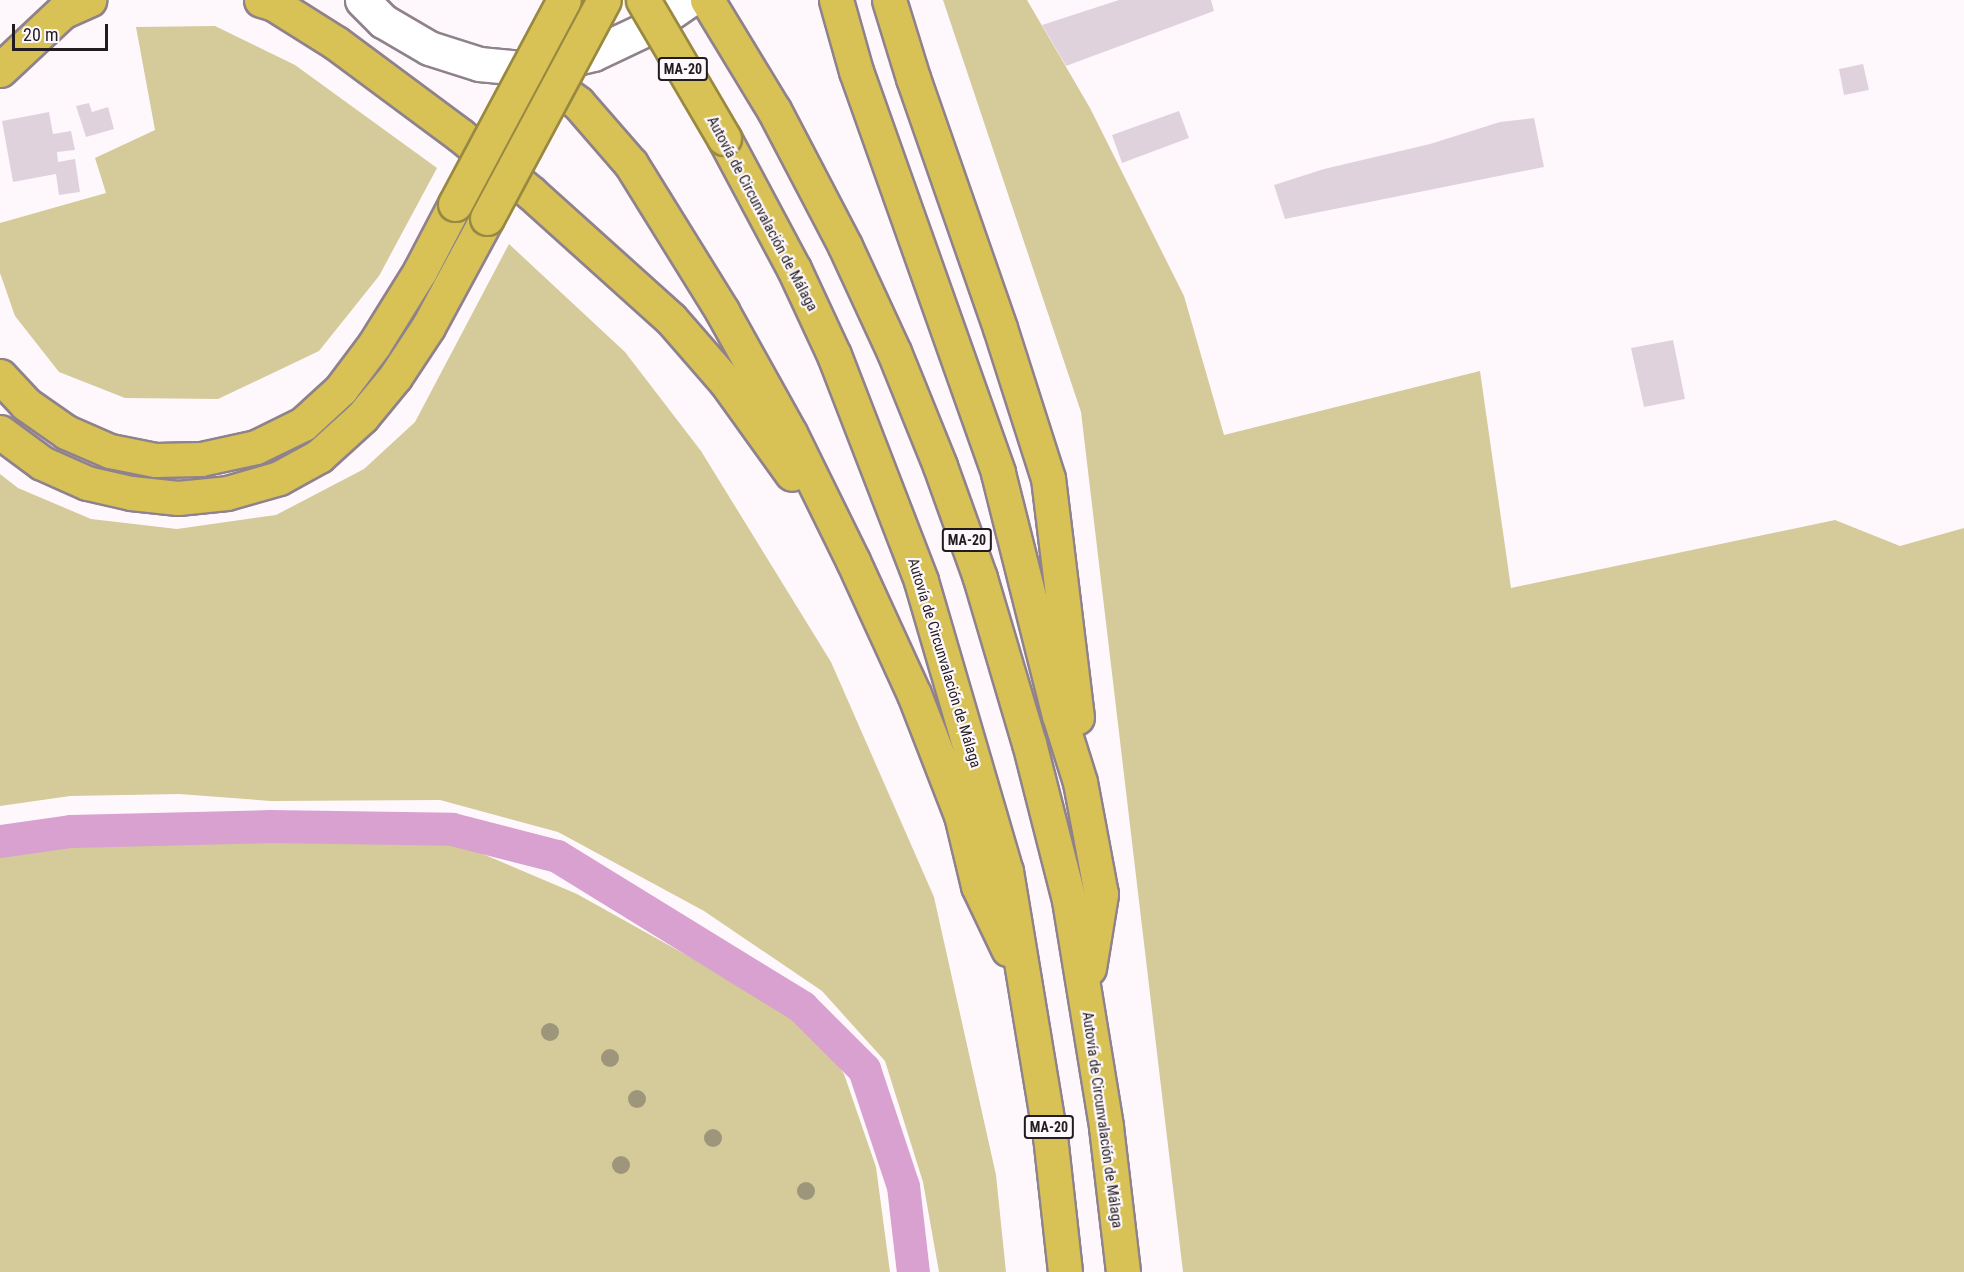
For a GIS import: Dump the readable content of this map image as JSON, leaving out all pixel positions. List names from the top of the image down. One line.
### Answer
{"streets":{"highway":["MA-20","Autovía de Circunvalación de Málaga"]},"scale_bar":"20 m"}
